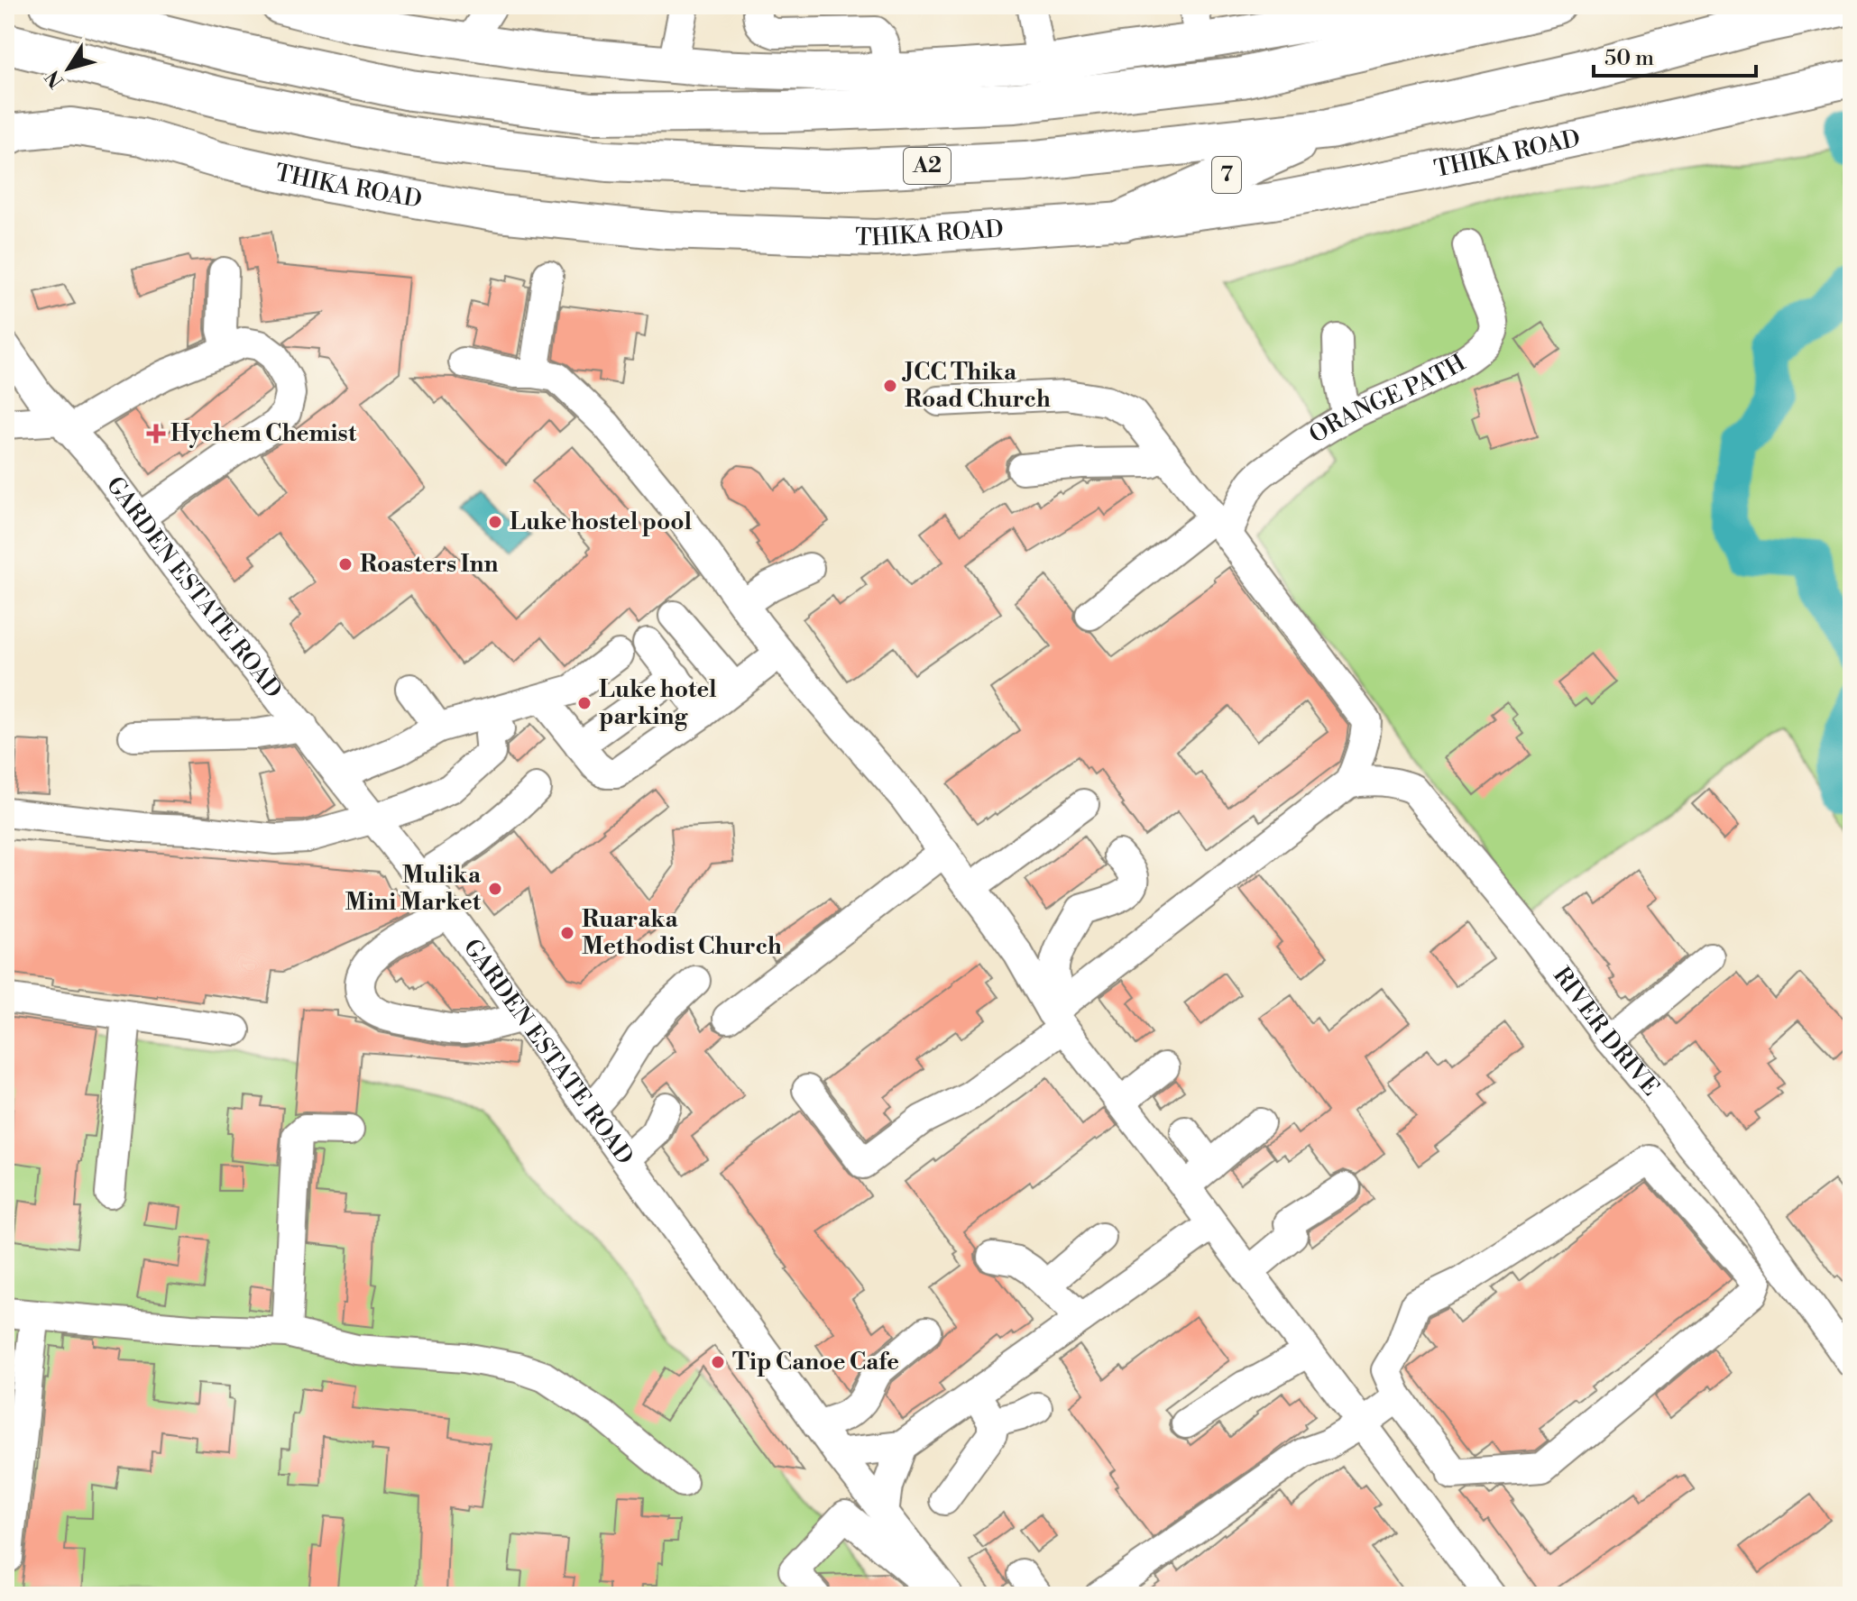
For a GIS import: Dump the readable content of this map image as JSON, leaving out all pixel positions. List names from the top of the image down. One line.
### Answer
{"streets":{"highway":["A2","7"],"main road":["THIKA ROAD"],"street":["ORANGE PATH","GARDEN ESTATE ROAD","RIVER DRIVE"]},"crossings":[["THIKA ROAD","7"],["A2","7"]],"places":{"other":["JCC Thika Road Church","Luke hostel pool","Roasters Inn","Luke hotel parking","Mulika Mini Market","Ruaraka Methodist Church","Tip Canoe Cafe"],"health":["Hychem Chemist"]},"scale_bar":"50 m","north":"bottom left"}
